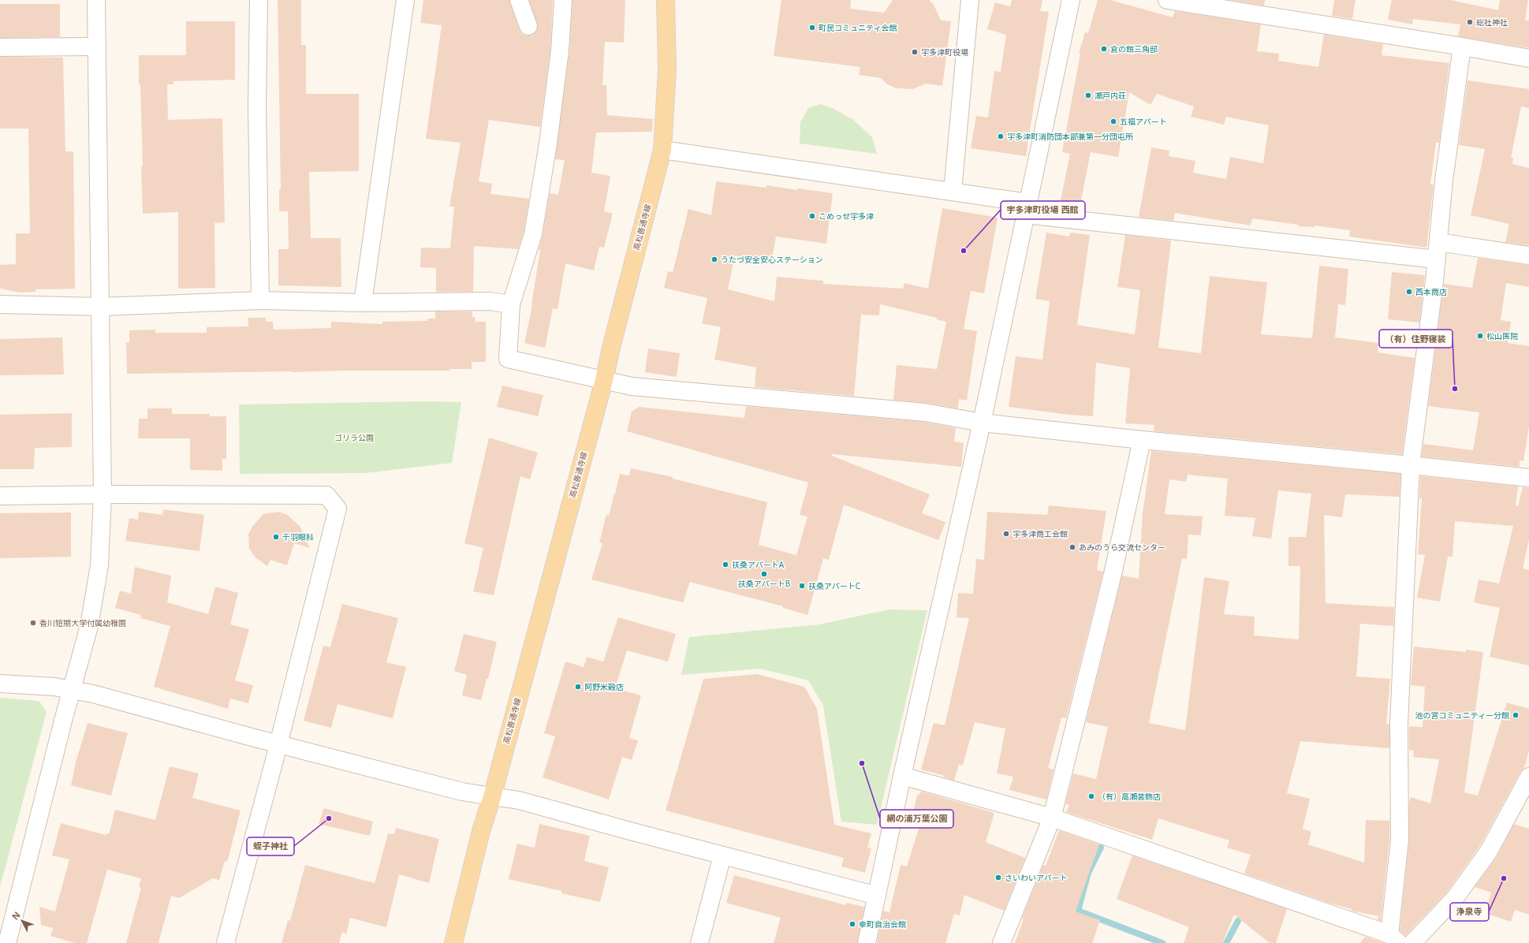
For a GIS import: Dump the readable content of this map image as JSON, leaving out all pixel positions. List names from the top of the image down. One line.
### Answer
{"streets":{"main road":["高松善通寺線"]},"parks":["ゴリラ公園"],"places":["総社神社","町民コミュニティ会館","倉の館三角邸","宇多津町役場","瀬戸内荘","五福アパート","宇多津町消防団本部兼第一分団屯所","こめっせ宇多津","宇多津町役場 西館","うたづ安全安心ステーション","西本商店","松山医院","（有）住野寝装","宇多津商工会館","千羽眼科","あみのうら交流センター","扶桑アパートA","扶桑アパートB","扶桑アパートC","香川短期大学付属幼稚園","阿野米穀店","池の宮コミュニティー分館","網の浦万葉公園","（有）高瀬装飾店","蛭子神社","さいわいアパート","浄泉寺","幸町自治会館"],"north":"top left"}
